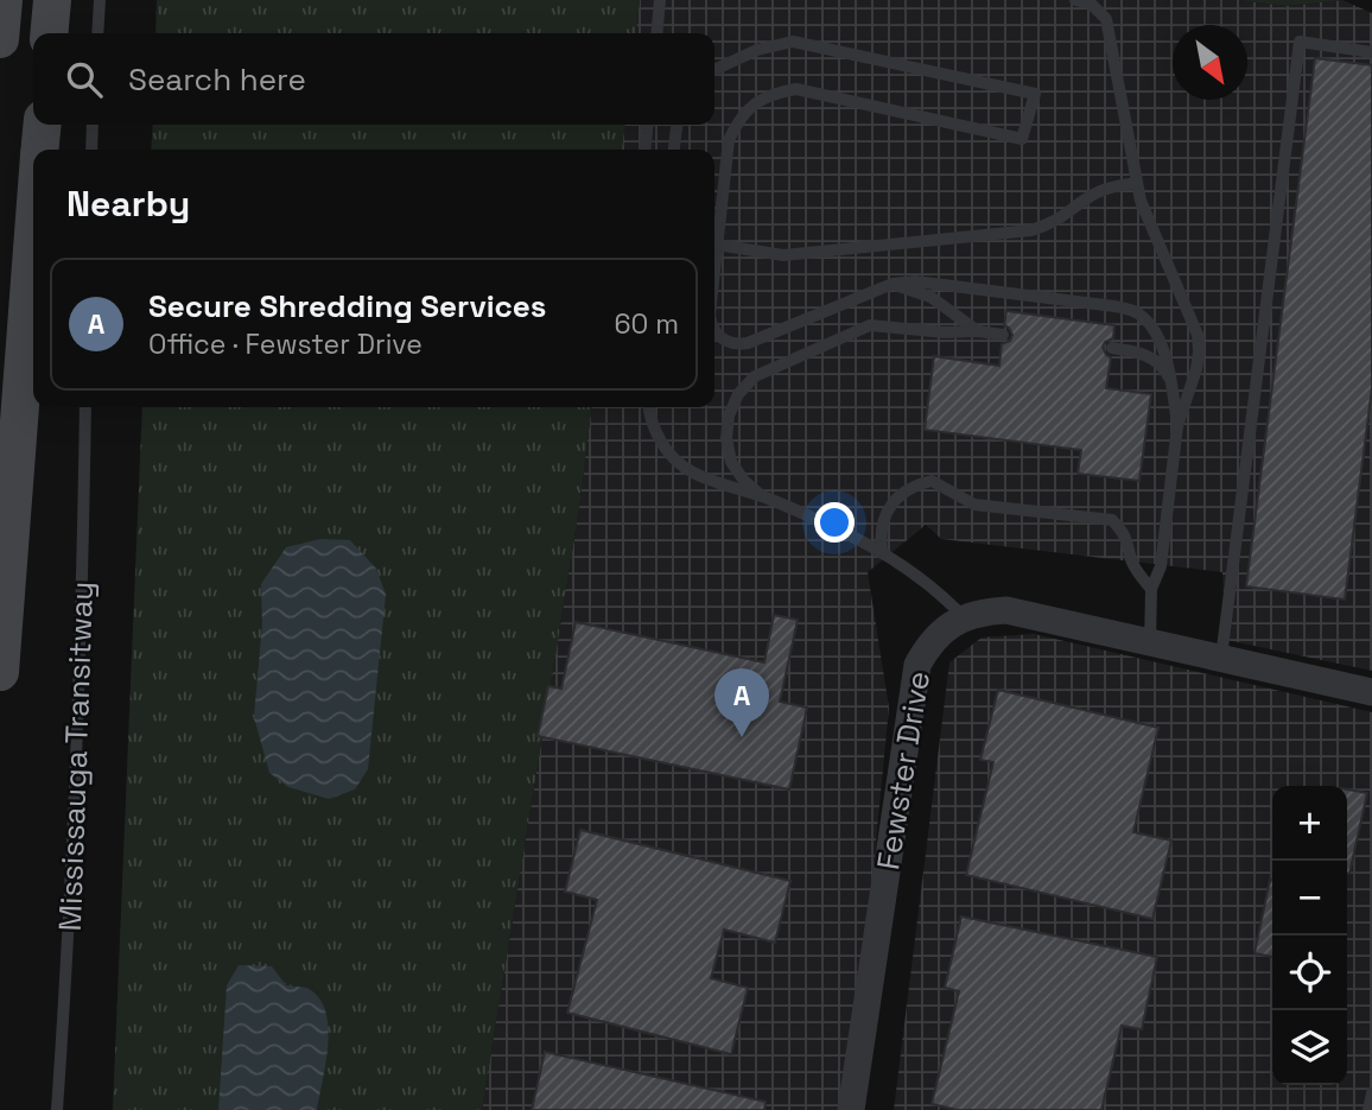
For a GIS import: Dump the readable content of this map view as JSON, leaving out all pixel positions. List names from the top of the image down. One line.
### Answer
{"streets":{"street":["Fewster Drive"],"lane":["Mississauga Transitway"]},"north":"bottom right","page":{"search":"Search here","heading":"Nearby","list":[{"mark":"A","name":"Secure Shredding Services","note":"Office · Fewster Drive","value":"60 m"}],"pins":"A","map_buttons":["+","−"]}}
